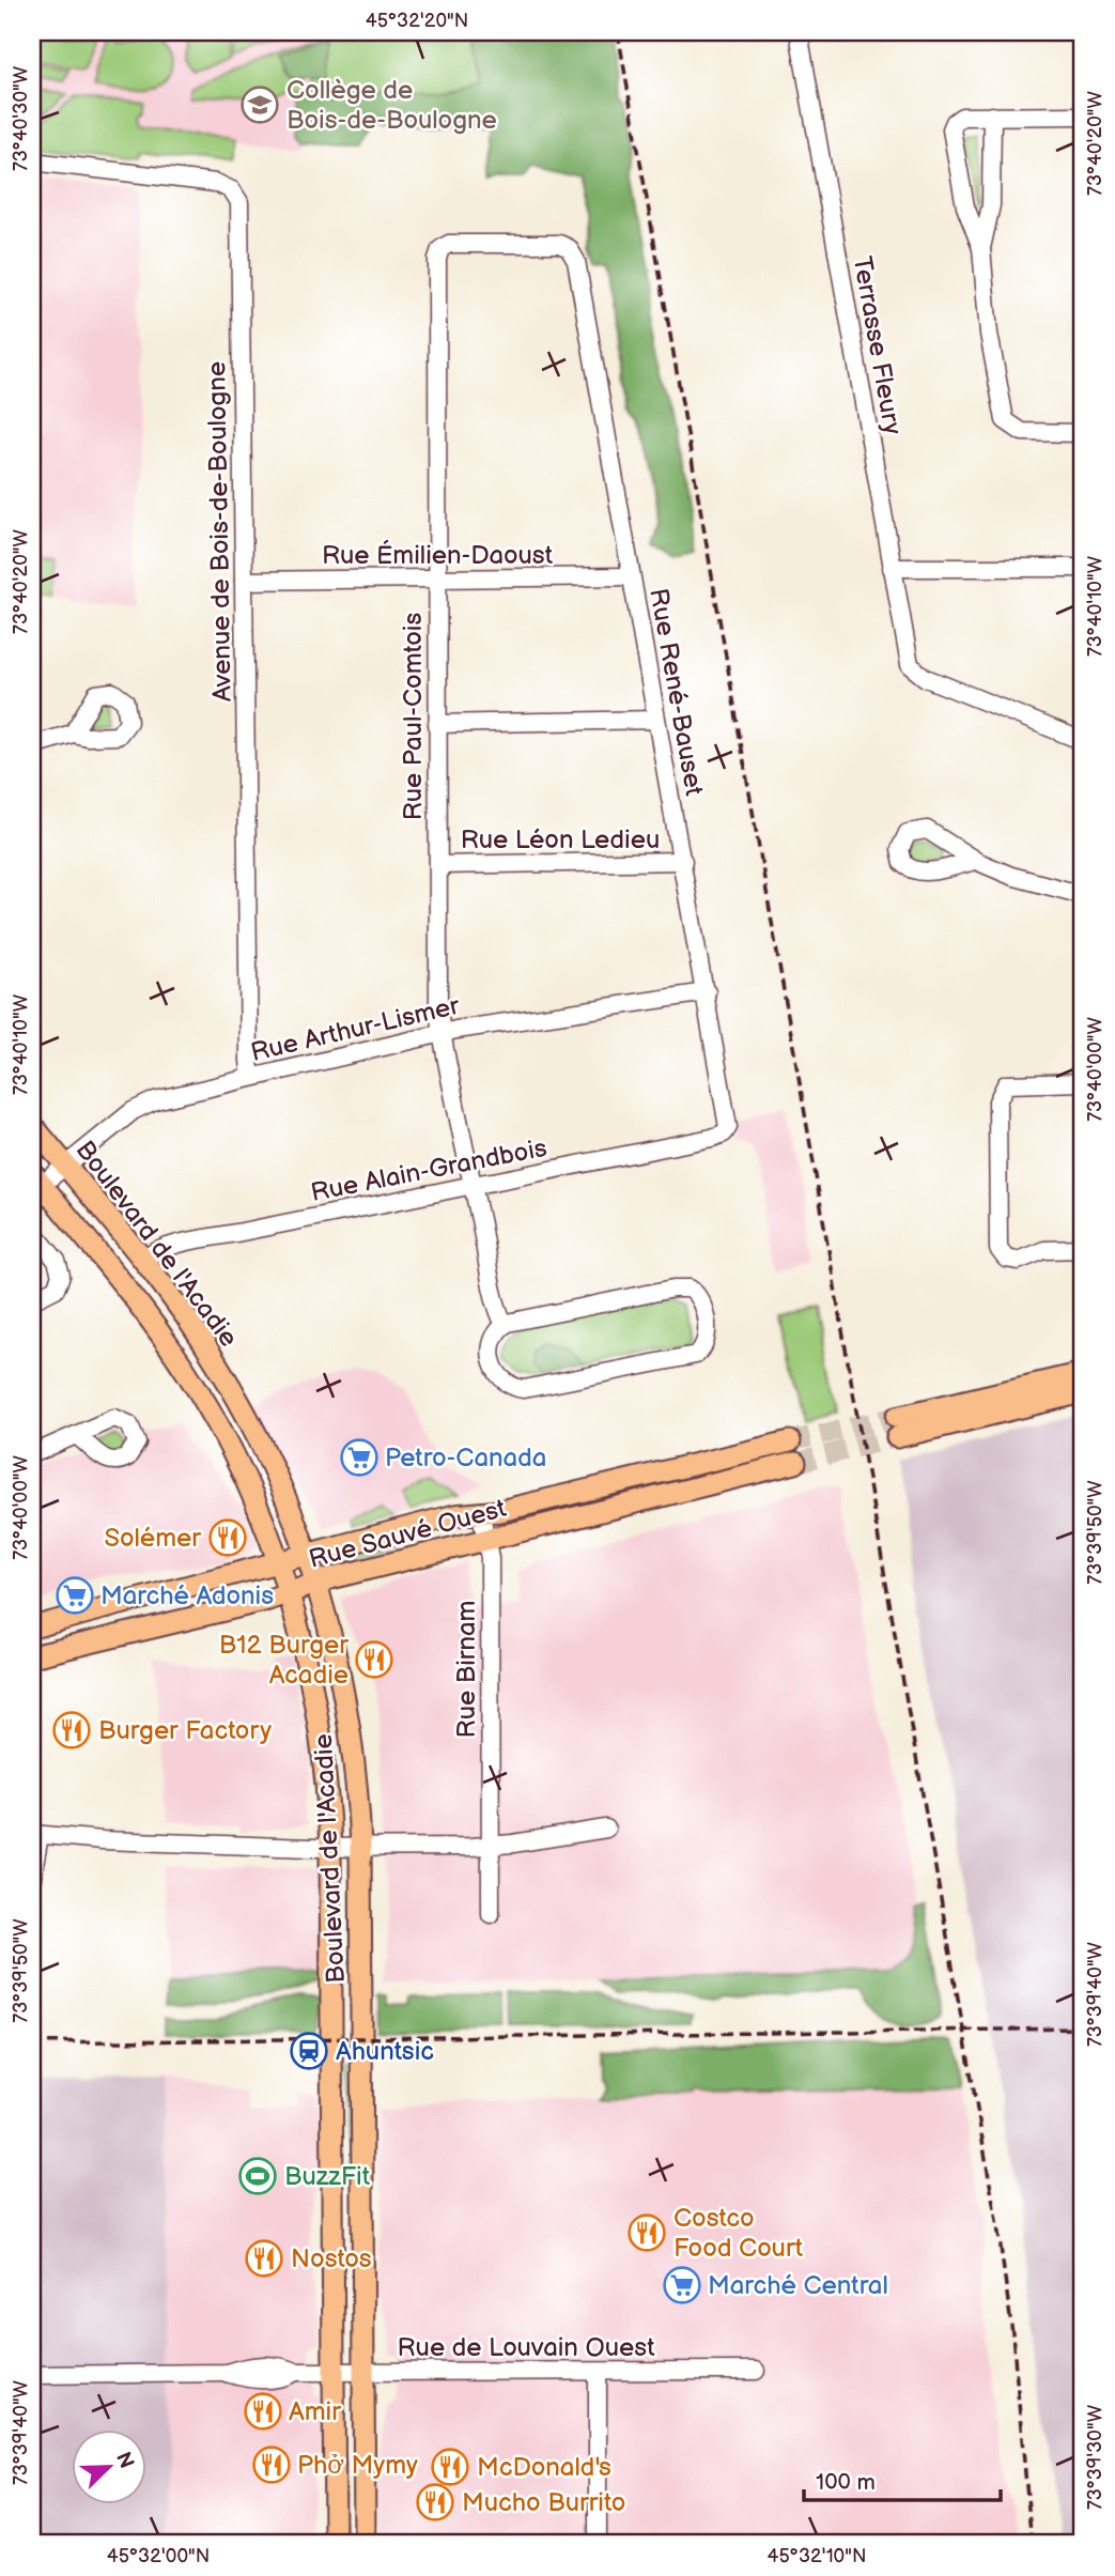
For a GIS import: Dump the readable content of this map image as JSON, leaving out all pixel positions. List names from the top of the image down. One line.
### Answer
{"streets":{"main road":["Boulevard de l'Acadie","Rue Sauvé Ouest"],"street":["Terrasse Fleury","Avenue de Bois-de-Boulogne","Rue Émilien-Daoust","Rue René-Bauset","Rue Paul-Comtois","Rue Léon Ledieu","Rue Arthur-Lismer","Rue Alain-Grandbois","Rue Birnam","Rue de Louvain Ouest"]},"crossings":[["Avenue de Bois-de-Boulogne","Rue Émilien-Daoust"],["Avenue de Bois-de-Boulogne","Rue Arthur-Lismer"],["Rue Émilien-Daoust","Rue René-Bauset"],["Rue Émilien-Daoust","Rue Paul-Comtois"],["Rue René-Bauset","Rue Paul-Comtois"],["Rue René-Bauset","Rue Léon Ledieu"],["Rue René-Bauset","Rue Arthur-Lismer"],["Rue René-Bauset","Rue Alain-Grandbois"],["Rue Paul-Comtois","Rue Léon Ledieu"],["Rue Paul-Comtois","Rue Arthur-Lismer"],["Rue Paul-Comtois","Rue Alain-Grandbois"],["Rue Arthur-Lismer","Boulevard de l'Acadie"],["Rue Alain-Grandbois","Boulevard de l'Acadie"],["Boulevard de l'Acadie","Rue Sauvé Ouest"],["Boulevard de l'Acadie","Rue de Louvain Ouest"],["Rue Sauvé Ouest","Rue Birnam"]],"places":{"school or university":["Collège de Bois-de-Boulogne"],"supermarket":["Petro-Canada","Marché Adonis","Marché Central"],"restaurant":["Solémer","B12 Burger Acadie","Burger Factory","Costco Food Court","Nostos","Amir","Phở Mymy","McDonald's","Mucho Burrito"],"station":["Ahuntsic"],"sports":["BuzzFit"]},"scale_bar":"100 m","north":"top right","coordinates":["45°32'20\"N","73°40'30\"W","73°40'20\"W","73°40'10\"W","73°40'00\"W","73°39'50\"W","73°39'40\"W","73°39'30\"W","45°32'00\"N","45°32'10\"N"]}
